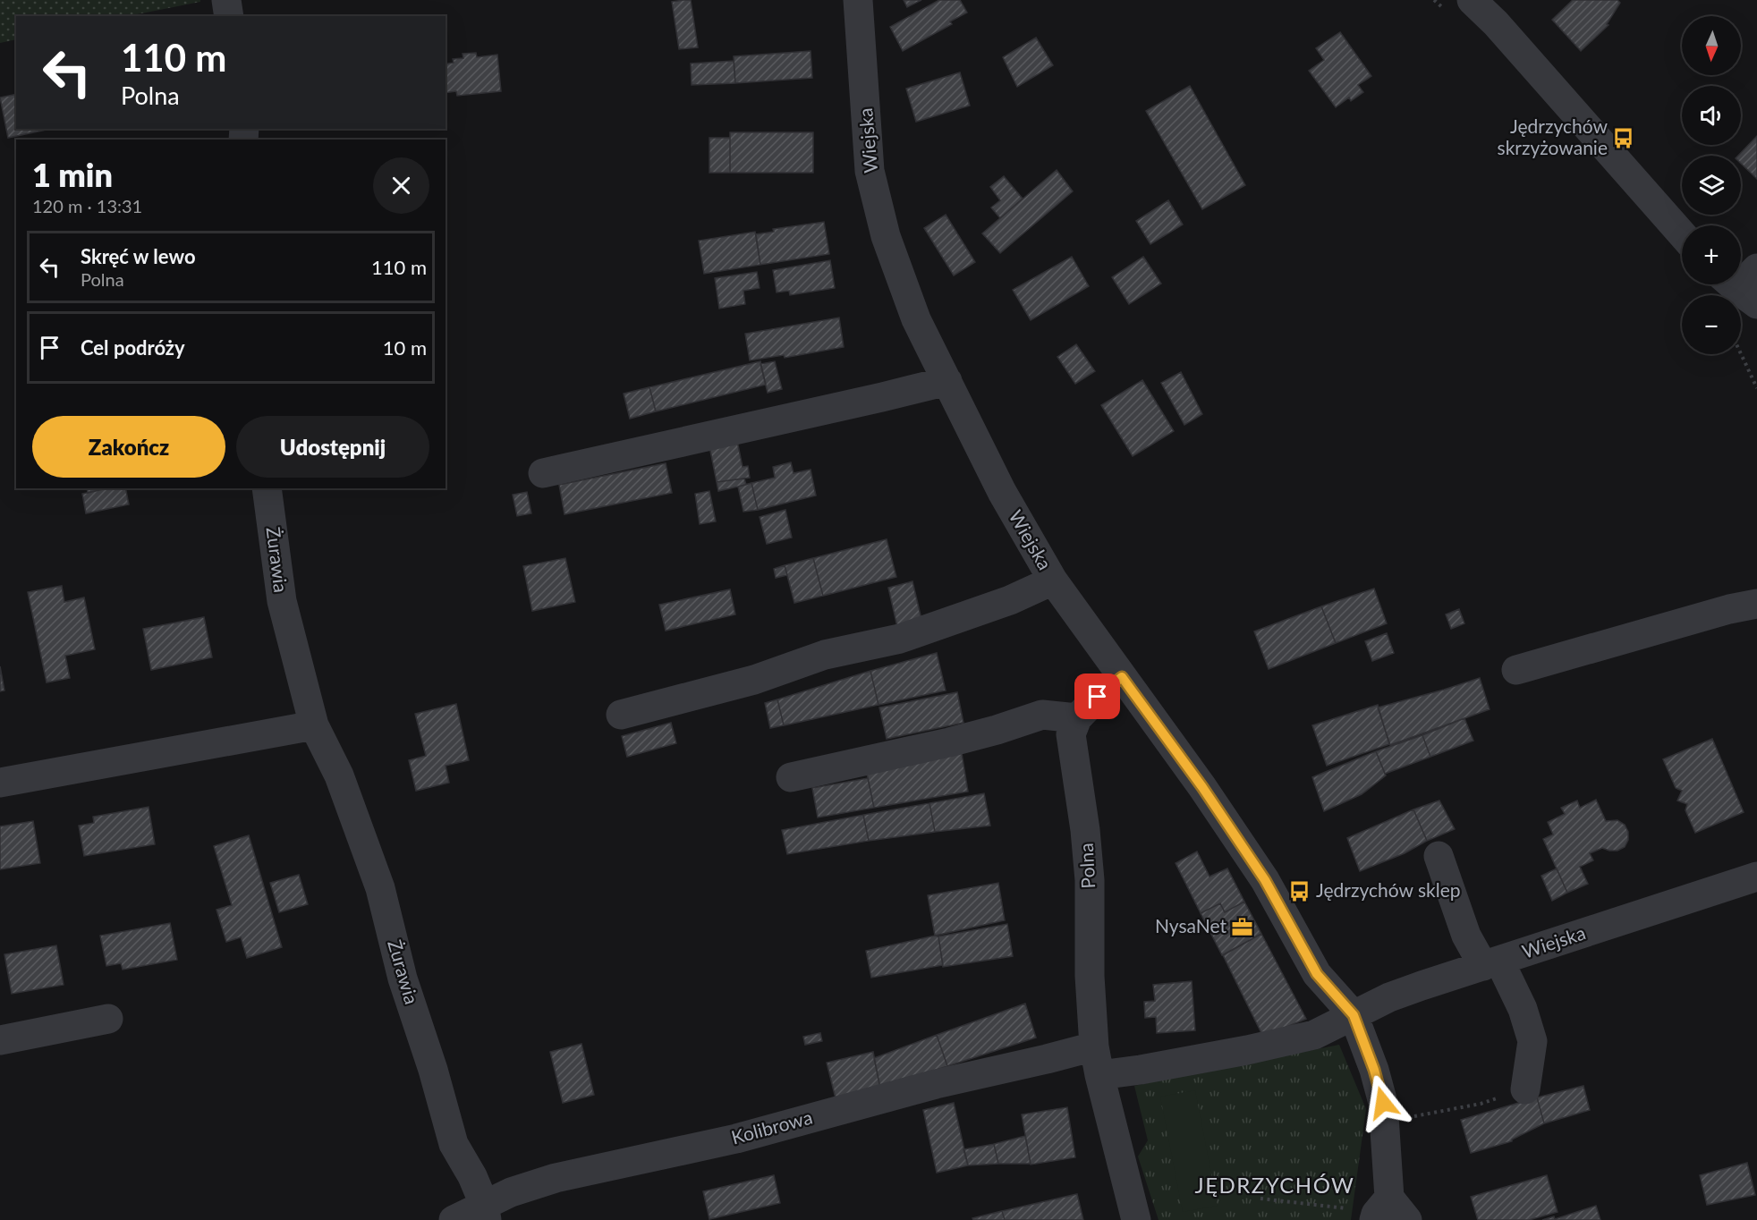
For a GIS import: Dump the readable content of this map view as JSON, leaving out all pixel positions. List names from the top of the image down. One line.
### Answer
{"streets":{"street":["Wiejska","Żurawia","Polna","Kolibrowa"]},"crossings":[["Żurawia","Kolibrowa"],["Polna","Kolibrowa"]],"districts":["JĘDRZYCHÓW"],"places":{"bus stop":["Jędrzychów skrzyżowanie","Jędrzychów sklep"],"office":["NysaNet"]},"north":"bottom","page":{"map_buttons":["+","−"],"turn":["110 m","Polna"],"heading":["1 min","120 m · 13:31"],"list":[{"name":"Skręć w lewo","note":"Polna","value":"110 m"},{"name":"Cel podróży","value":"10 m"}],"buttons":["Zakończ","Udostępnij"]}}
